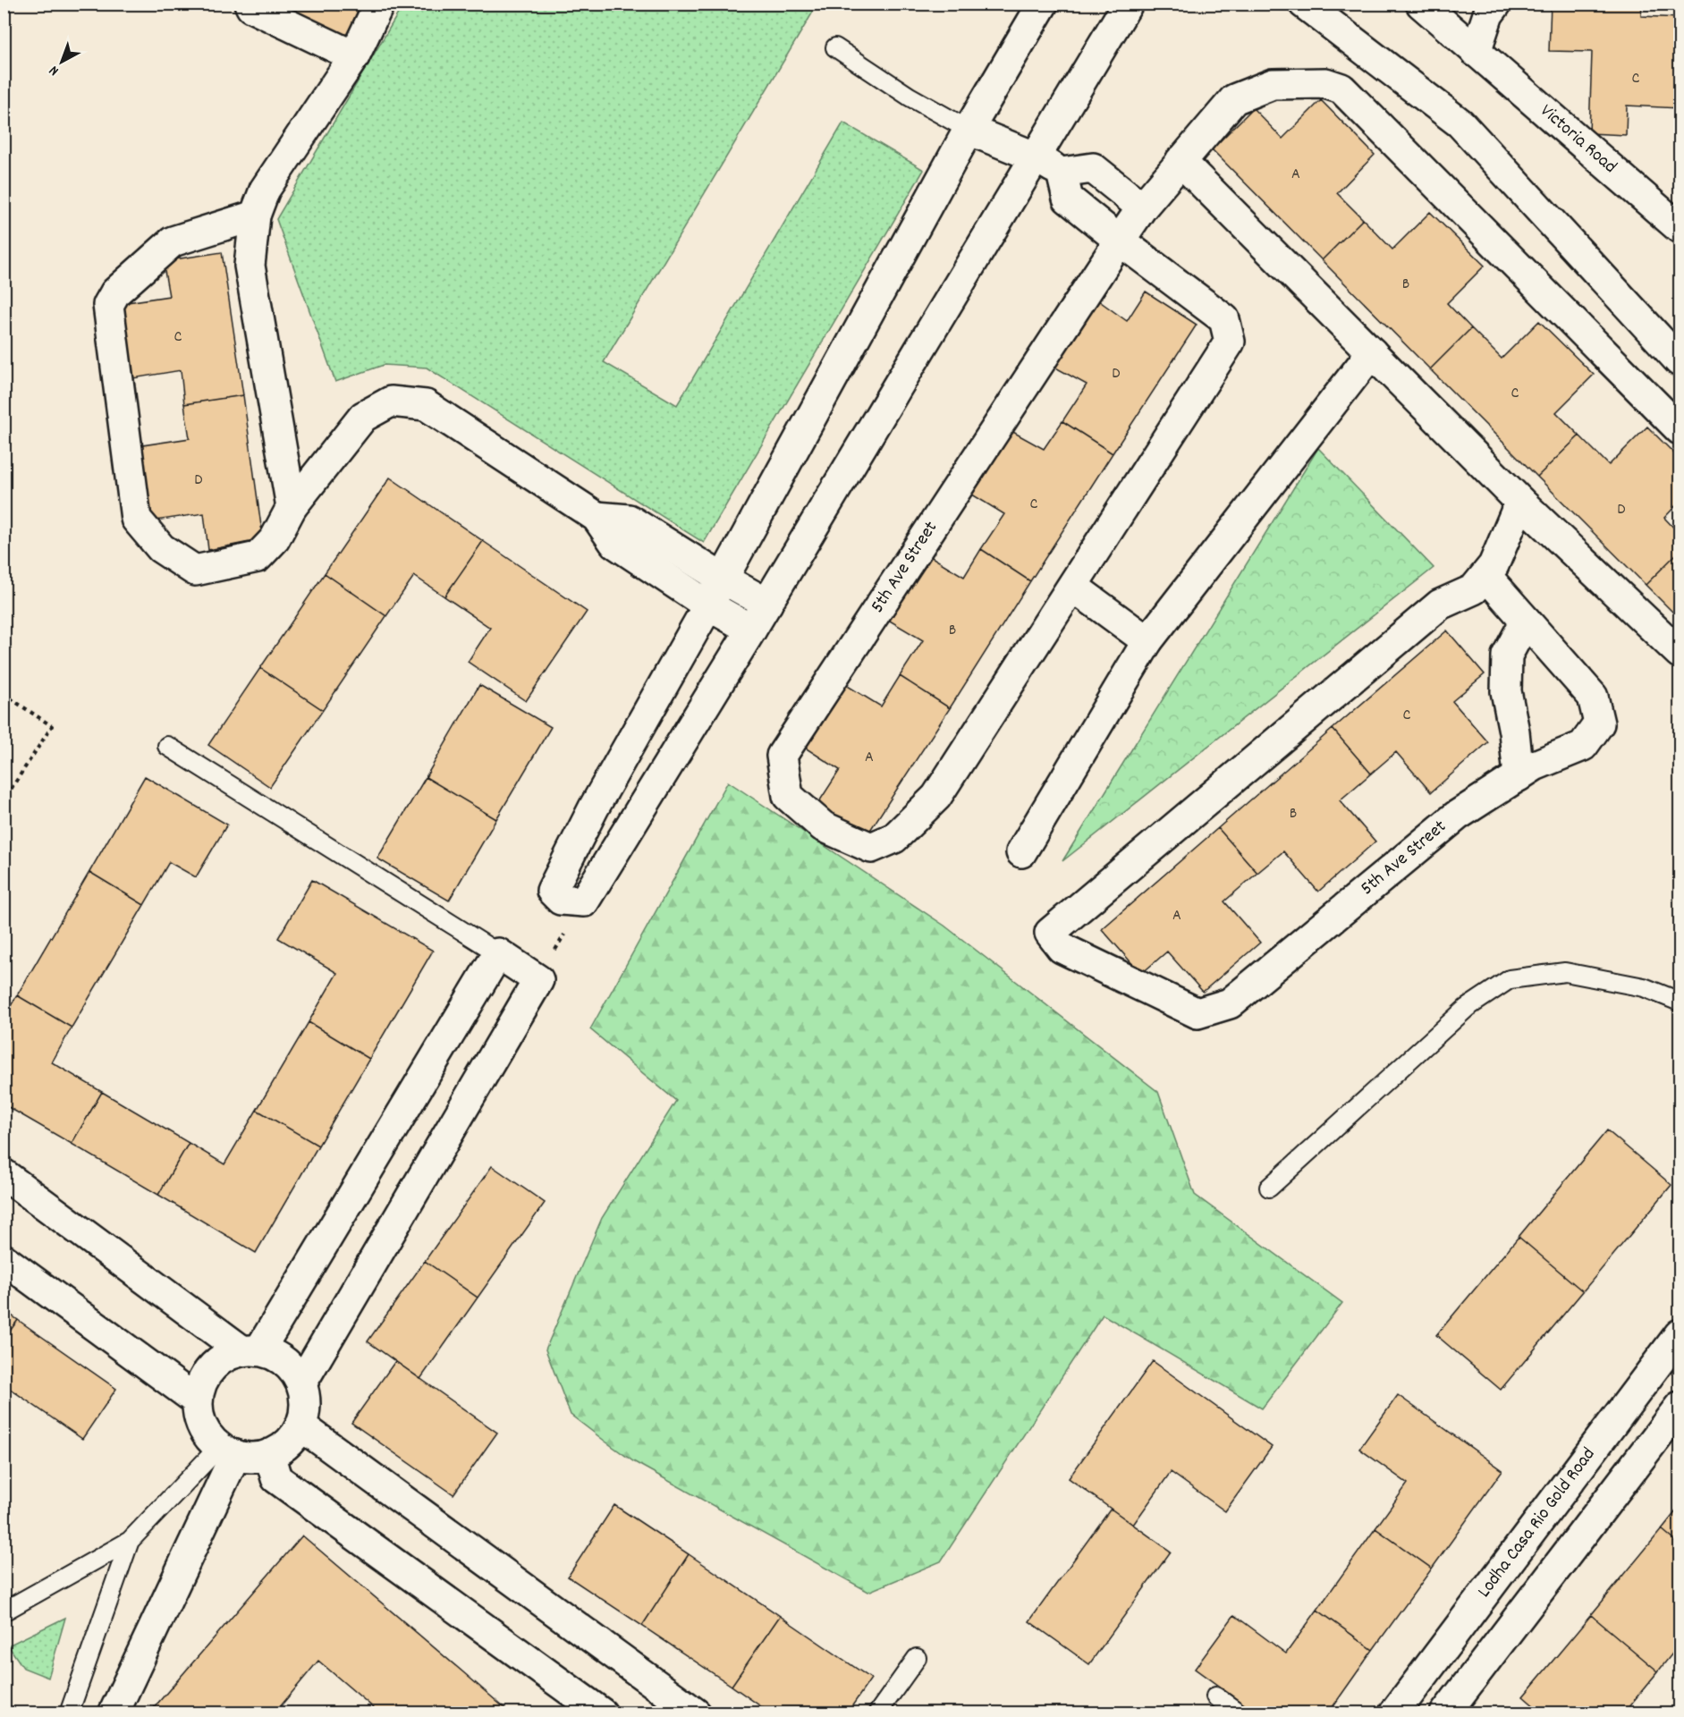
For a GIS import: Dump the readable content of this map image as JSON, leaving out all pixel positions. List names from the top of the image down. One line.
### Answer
{"streets":{"street":["Victoria Road","5th Ave Street","Lodha Casa Rio Gold Road"]},"house_numbers":["C","A","B","C","D","C","D","C","D","B","C","A","B","A"],"north":"bottom left"}
